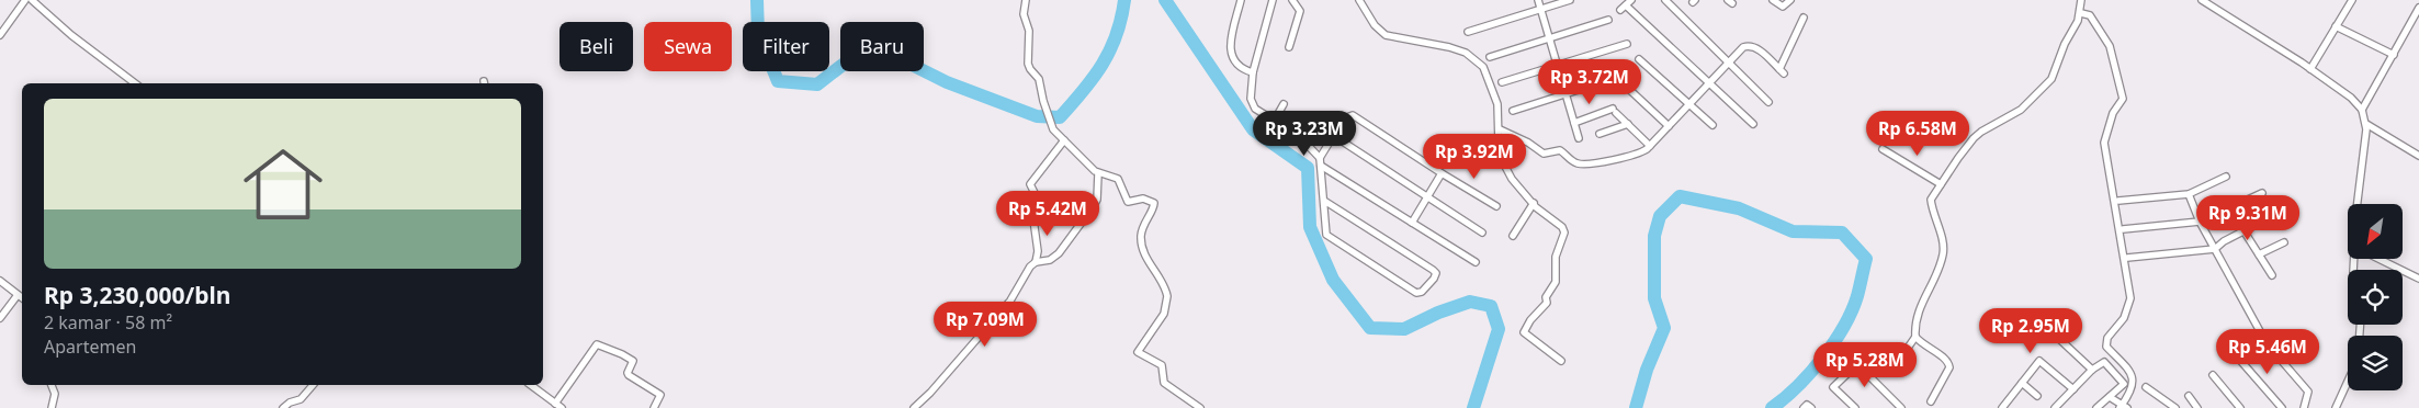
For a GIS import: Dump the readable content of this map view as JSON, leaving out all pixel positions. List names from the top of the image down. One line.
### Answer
{"north":"bottom left","page":{"chip":["Beli","Sewa","Filter","Baru"],"price":["Rp 3.72M","Rp 3.23M","Rp 6.58M","Rp 3.92M","Rp 5.42M","Rp 9.31M","Rp 7.09M","Rp 2.95M","Rp 5.46M","Rp 5.28M"],"list":[{"name":"Rp 3,230,000/bln","note":"2 kamar · 58 m² · Apartemen"}]}}
